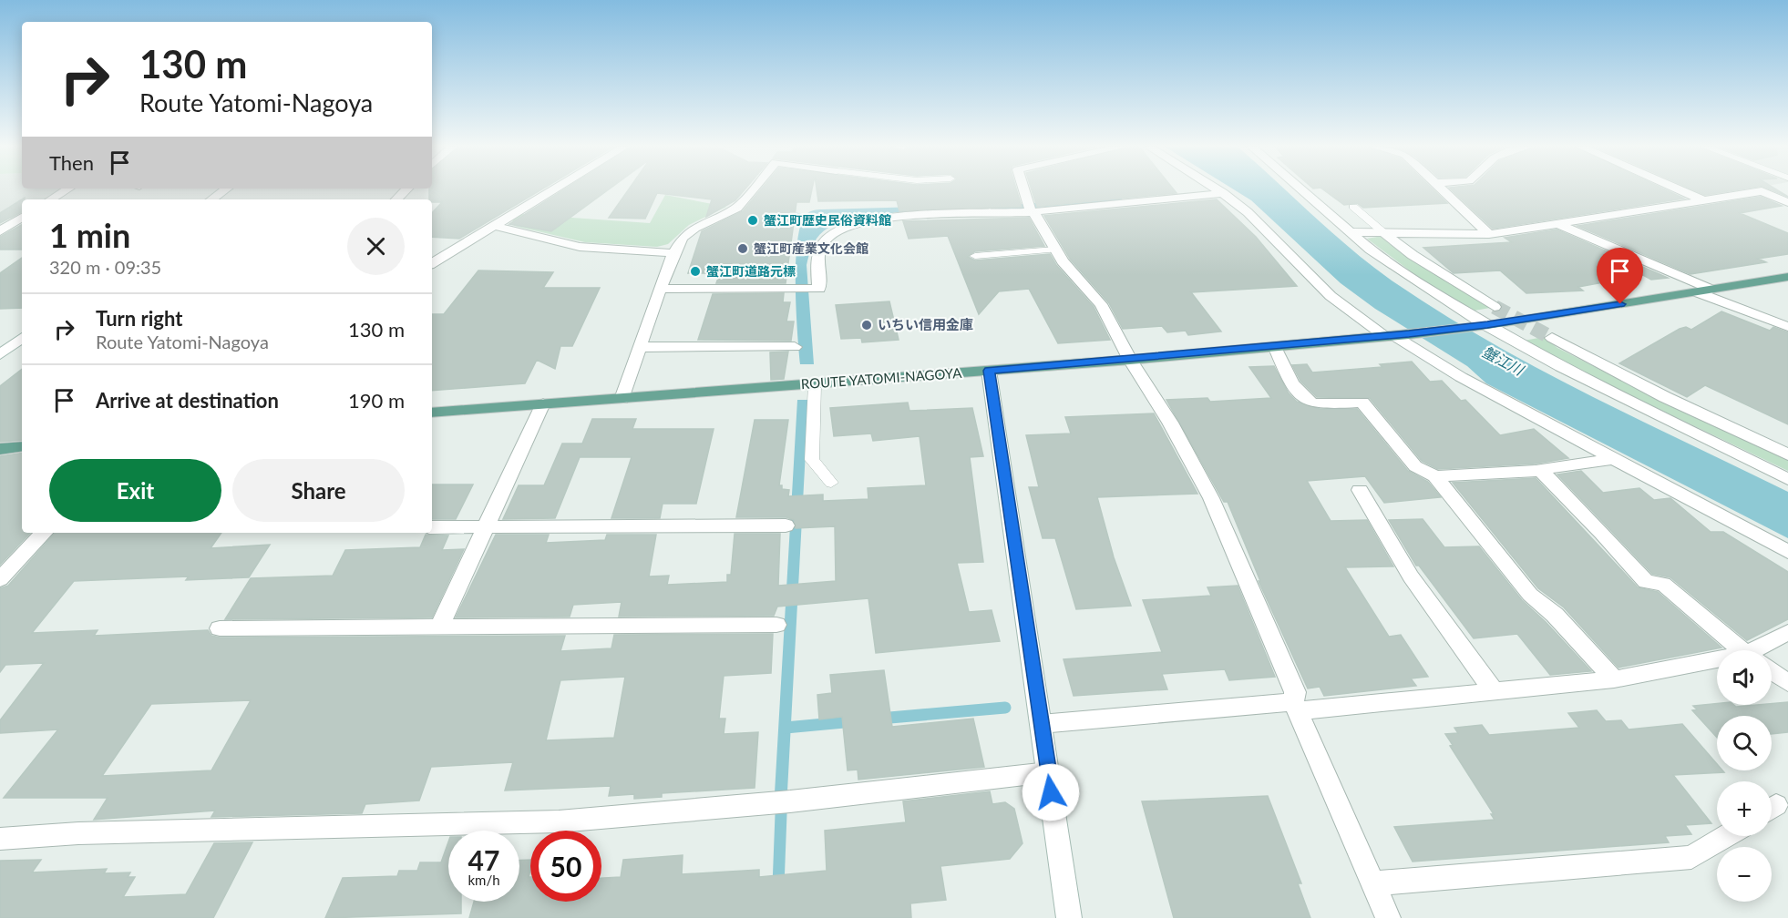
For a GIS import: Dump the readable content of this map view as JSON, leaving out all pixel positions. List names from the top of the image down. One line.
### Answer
{"streets":{"main road":["ROUTE YATOMI-NAGOYA"]},"water":["蟹江川"],"places":["蟹江町歴史民俗資料館","蟹江町産業文化会館","蟹江町道路元標","いちい信用金庫"],"page":{"turn":["130 m","Route Yatomi-Nagoya"],"then":"Then","heading":["1 min","320 m · 09:35"],"list":[{"name":"Turn right","note":"Route Yatomi-Nagoya","value":"130 m"},{"name":"Arrive at destination","value":"190 m"}],"buttons":["Exit","Share"],"map_buttons":["+","−"],"speed":"47 km/h","limit":"50"}}
